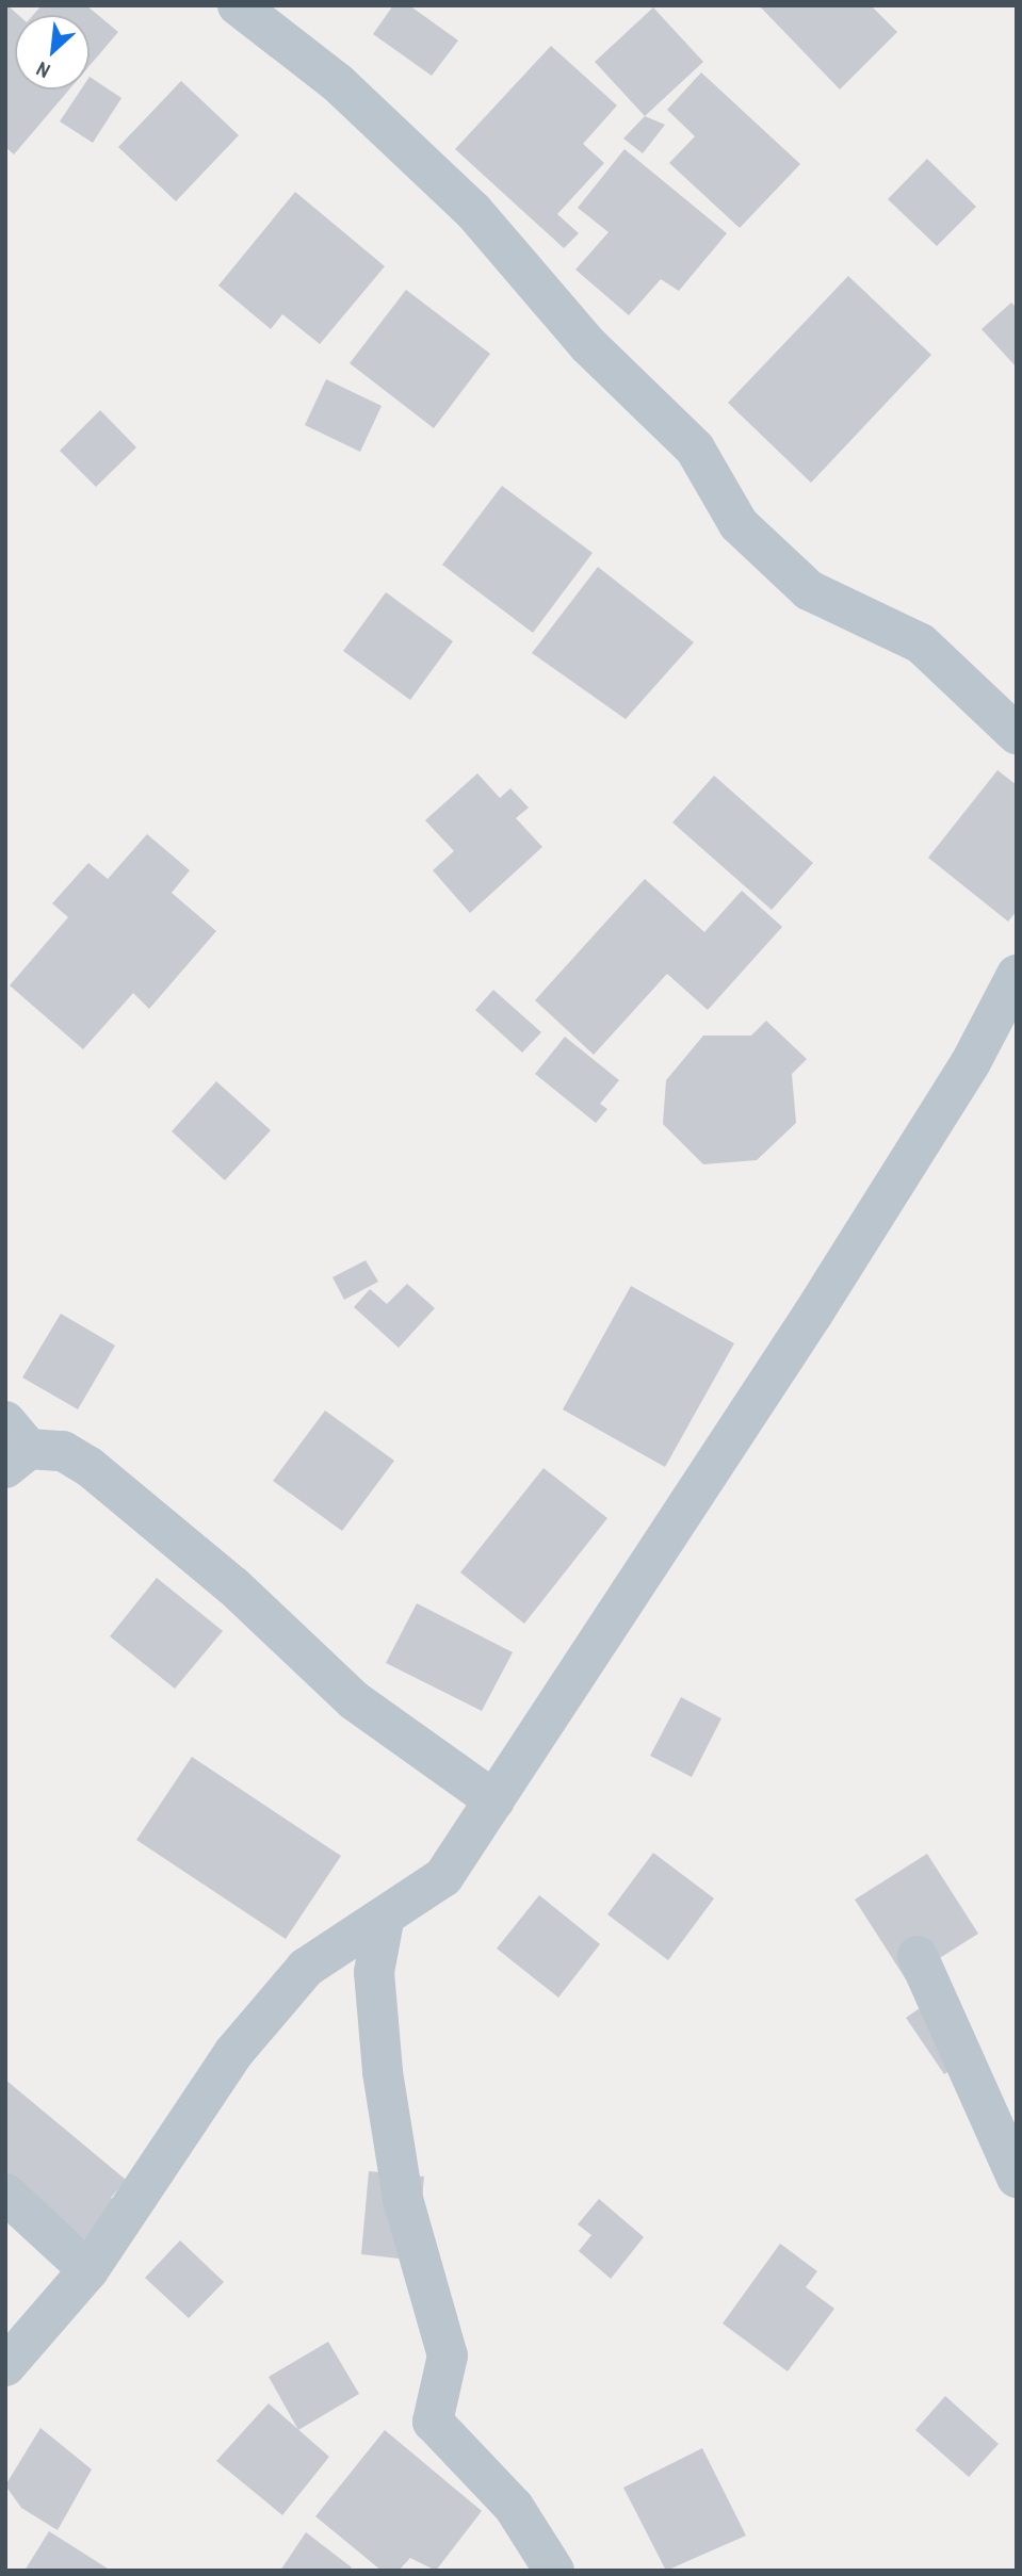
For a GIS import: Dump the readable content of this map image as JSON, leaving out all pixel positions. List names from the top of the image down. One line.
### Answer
{"north":"bottom left"}
